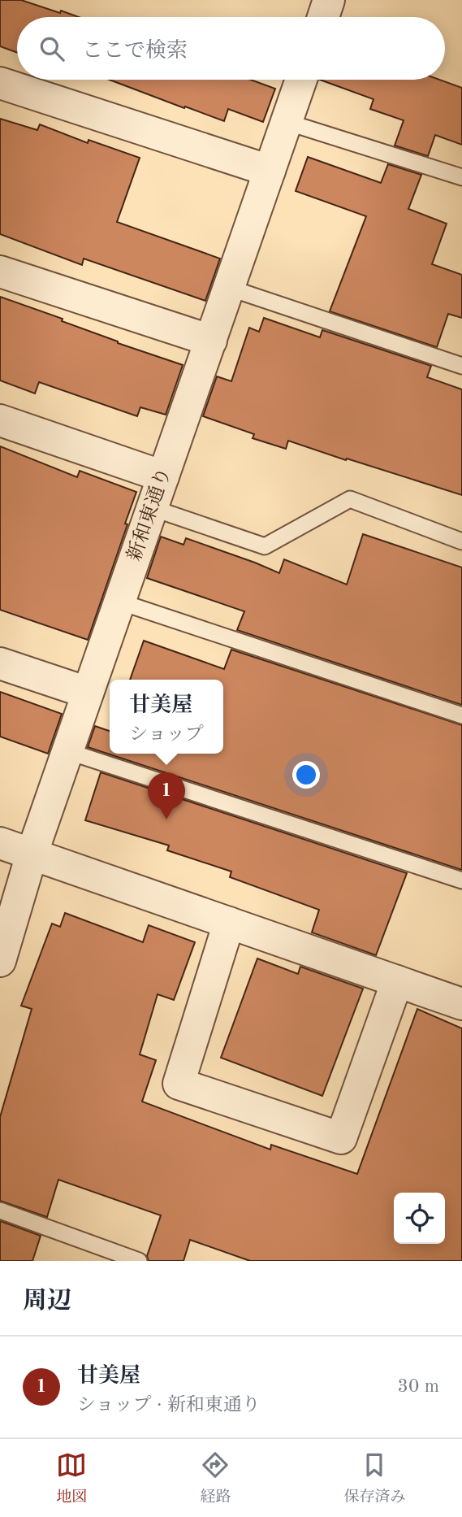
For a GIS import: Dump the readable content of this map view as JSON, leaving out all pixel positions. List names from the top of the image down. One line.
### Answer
{"streets":{"street":["新和東通り"]},"page":{"search":"ここで検索","popup":["甘美屋","ショップ"],"pins":"1","heading":"周辺","list":[{"mark":"1","name":"甘美屋","note":"ショップ · 新和東通り","value":"30 m"}],"nav":["地図","経路","保存済み"]}}
